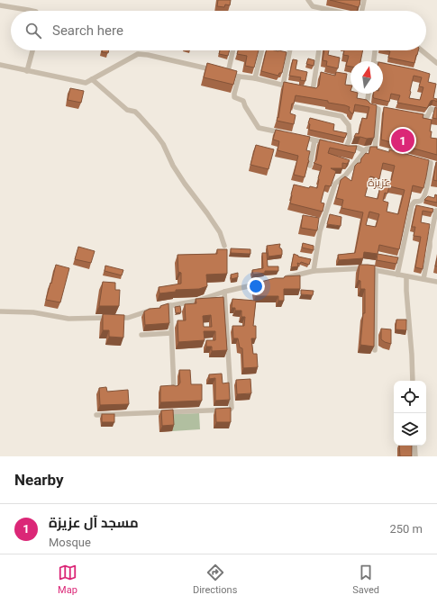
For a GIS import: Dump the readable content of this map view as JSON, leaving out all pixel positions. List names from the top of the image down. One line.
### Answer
{"districts":["عزيزة"],"north":"top","page":{"search":"Search here","pins":"1","heading":"Nearby","list":[{"mark":"1","name":"مسجد آل عزيزة","note":"Mosque","value":"250 m"}],"nav":["Map","Directions","Saved"]}}
